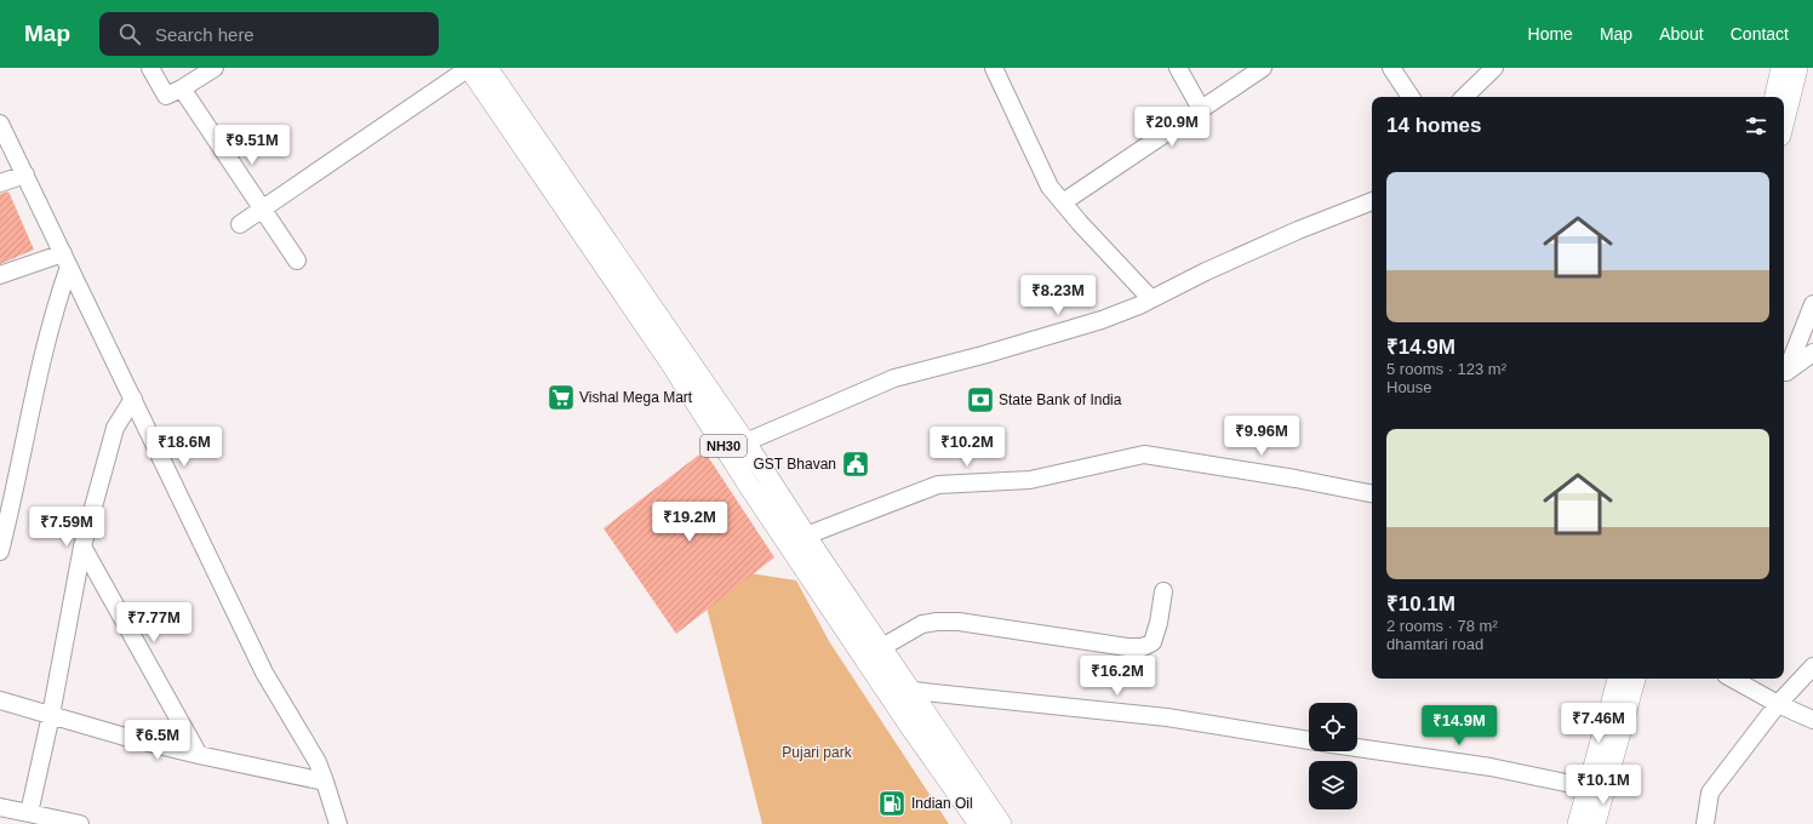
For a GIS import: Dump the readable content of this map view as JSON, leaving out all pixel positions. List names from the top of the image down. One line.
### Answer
{"streets":{"main road":["NH30"]},"parks":["Pujari park"],"places":{"supermarket":["Vishal Mega Mart"],"bank":["State Bank of India"],"public building":["GST Bhavan"],"fuel station":["Indian Oil"]},"page":{"header":"Map","search":"Search here","nav":["Home","Map","About","Contact"],"heading":"14 homes","price":["₹20.9M","₹9.51M","₹8.23M","₹9.96M","₹18.6M","₹10.2M","₹19.2M","₹7.59M","₹7.77M","₹16.2M","₹7.46M","₹14.9M","₹6.5M","₹10.1M"],"list":[{"name":"₹14.9M","note":"5 rooms · 123 m² · House"},{"name":"₹10.1M","note":"2 rooms · 78 m² · dhamtari road"}]}}
